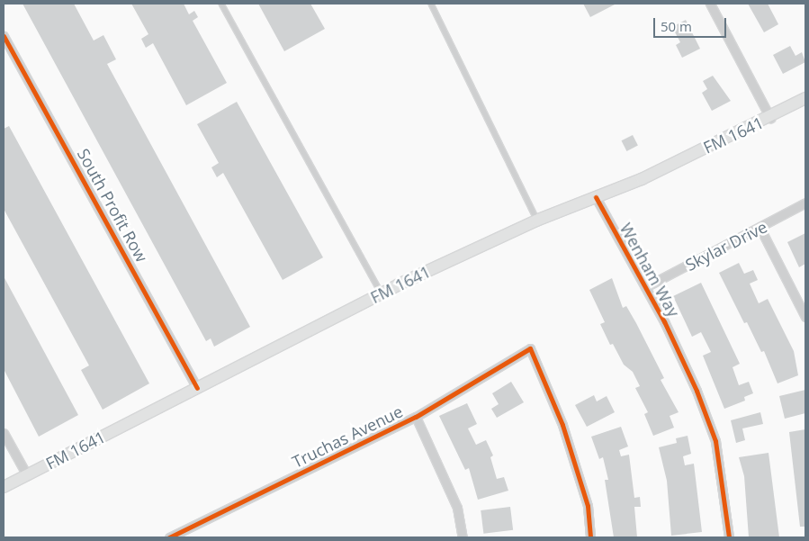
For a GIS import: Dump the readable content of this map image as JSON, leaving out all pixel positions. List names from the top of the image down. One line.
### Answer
{"streets":{"main road":["FM 1641"],"street":["South Profit Row","Skylar Drive","Wenham Way","Truchas Avenue"]},"crossings":[["FM 1641","South Profit Row"],["FM 1641","Wenham Way"],["Skylar Drive","Wenham Way"]],"scale_bar":"50 m"}
